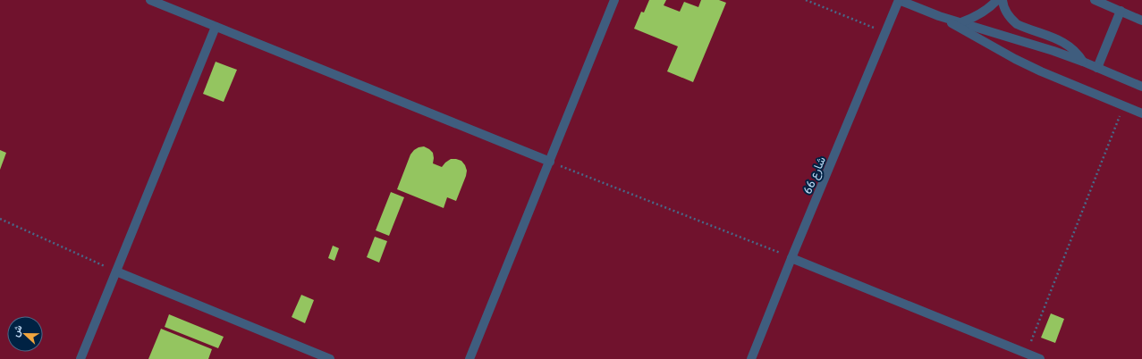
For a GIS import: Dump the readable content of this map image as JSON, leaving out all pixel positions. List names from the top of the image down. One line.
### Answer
{"streets":{"street":["شارع 66"]},"north":"left"}
